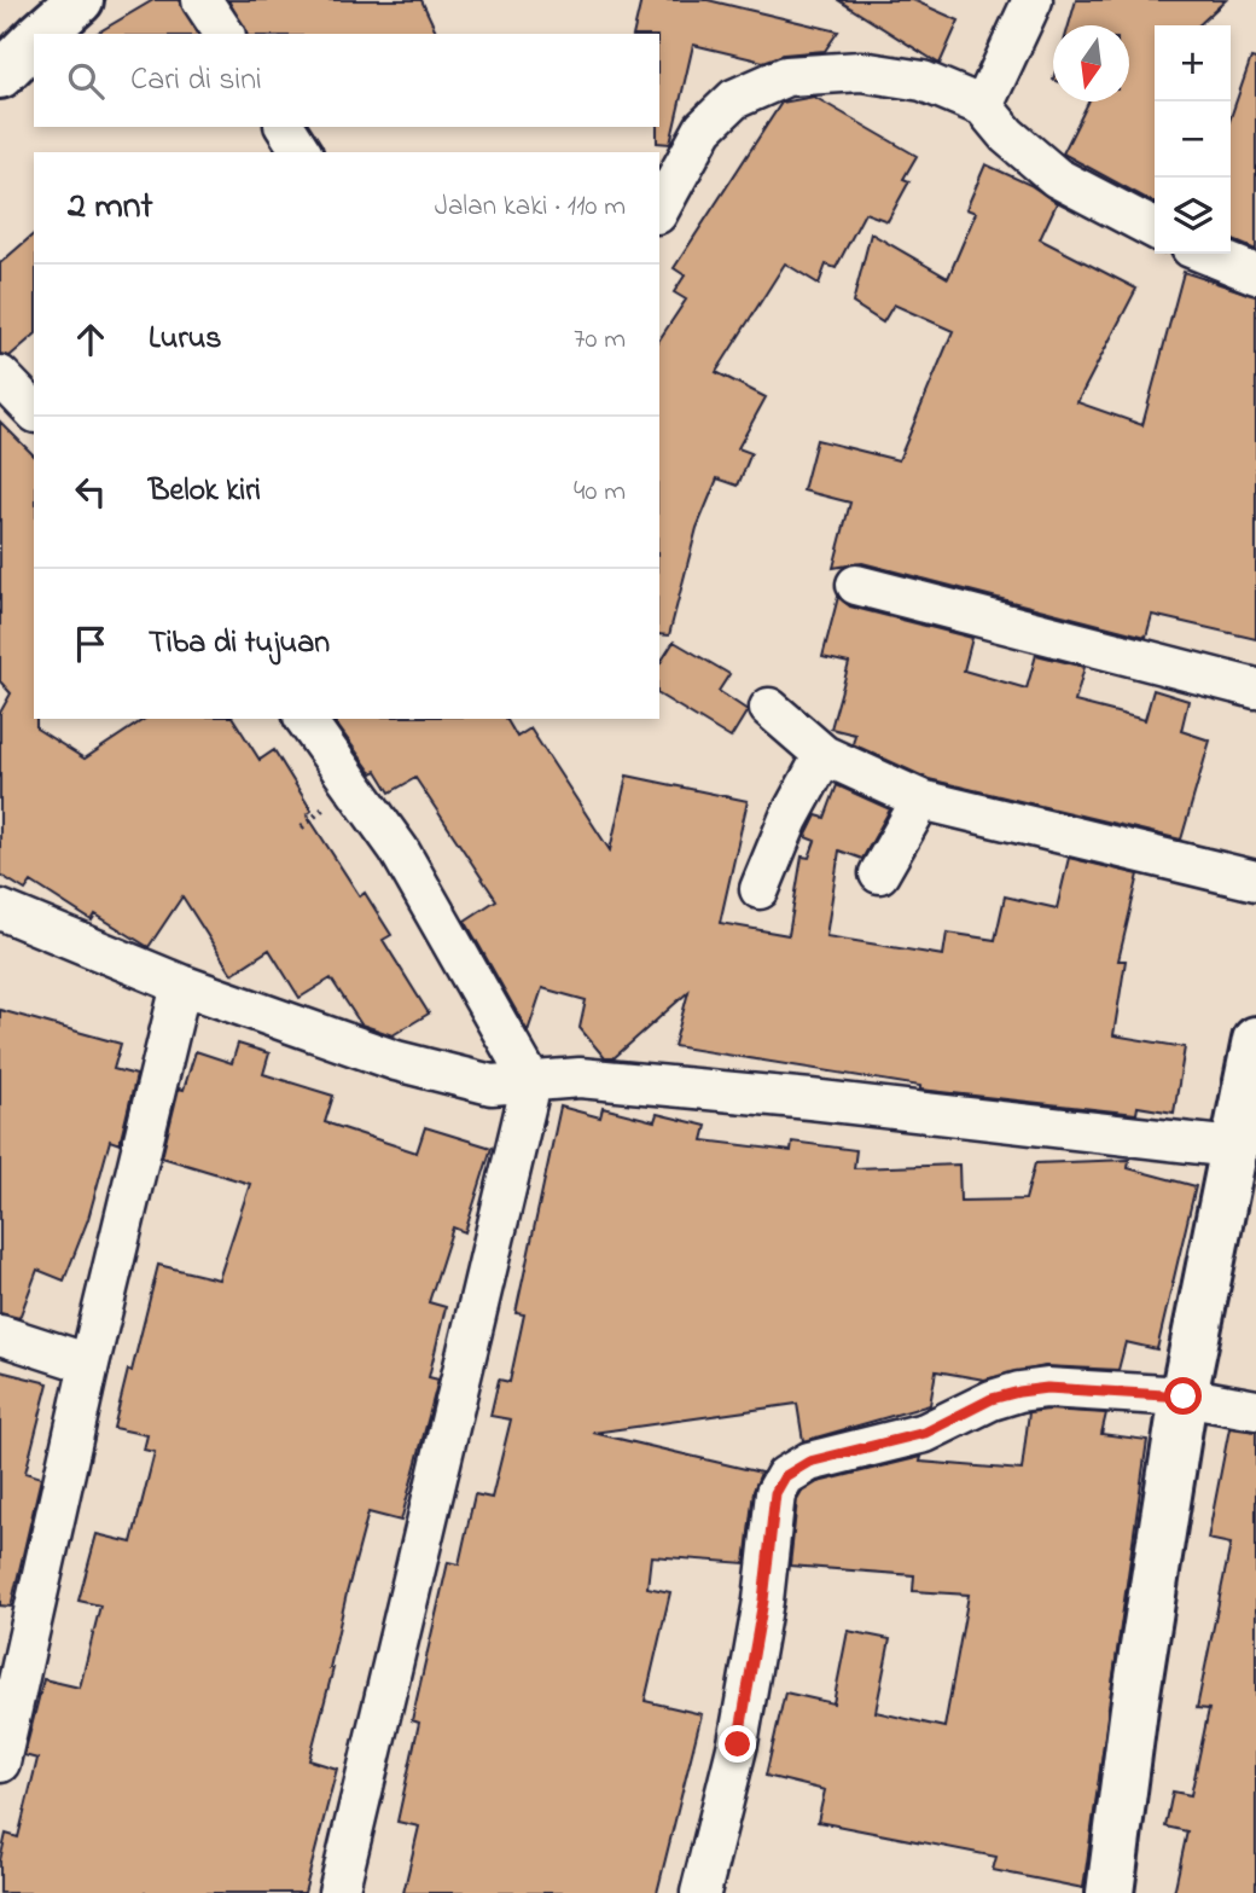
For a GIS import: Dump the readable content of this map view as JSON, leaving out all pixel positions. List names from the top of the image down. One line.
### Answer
{"north":"bottom","page":{"map_buttons":["+","−"],"search":"Cari di sini","heading":["2 mnt","Jalan kaki · 110 m"],"list":[["Lurus","70 m"],["Belok kiri","40 m"],"Tiba di tujuan"]}}
